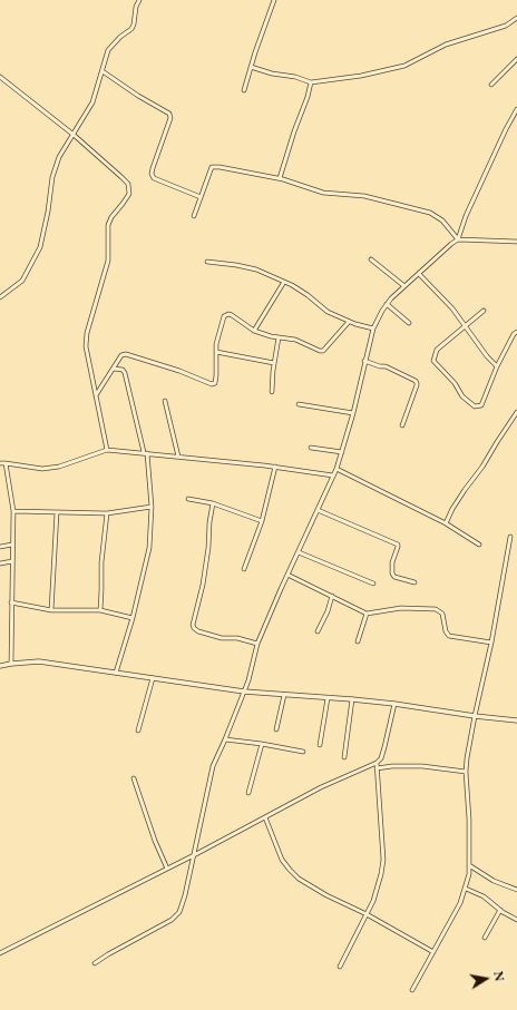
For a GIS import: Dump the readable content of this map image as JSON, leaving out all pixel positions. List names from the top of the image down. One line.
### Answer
{"north":"right"}
